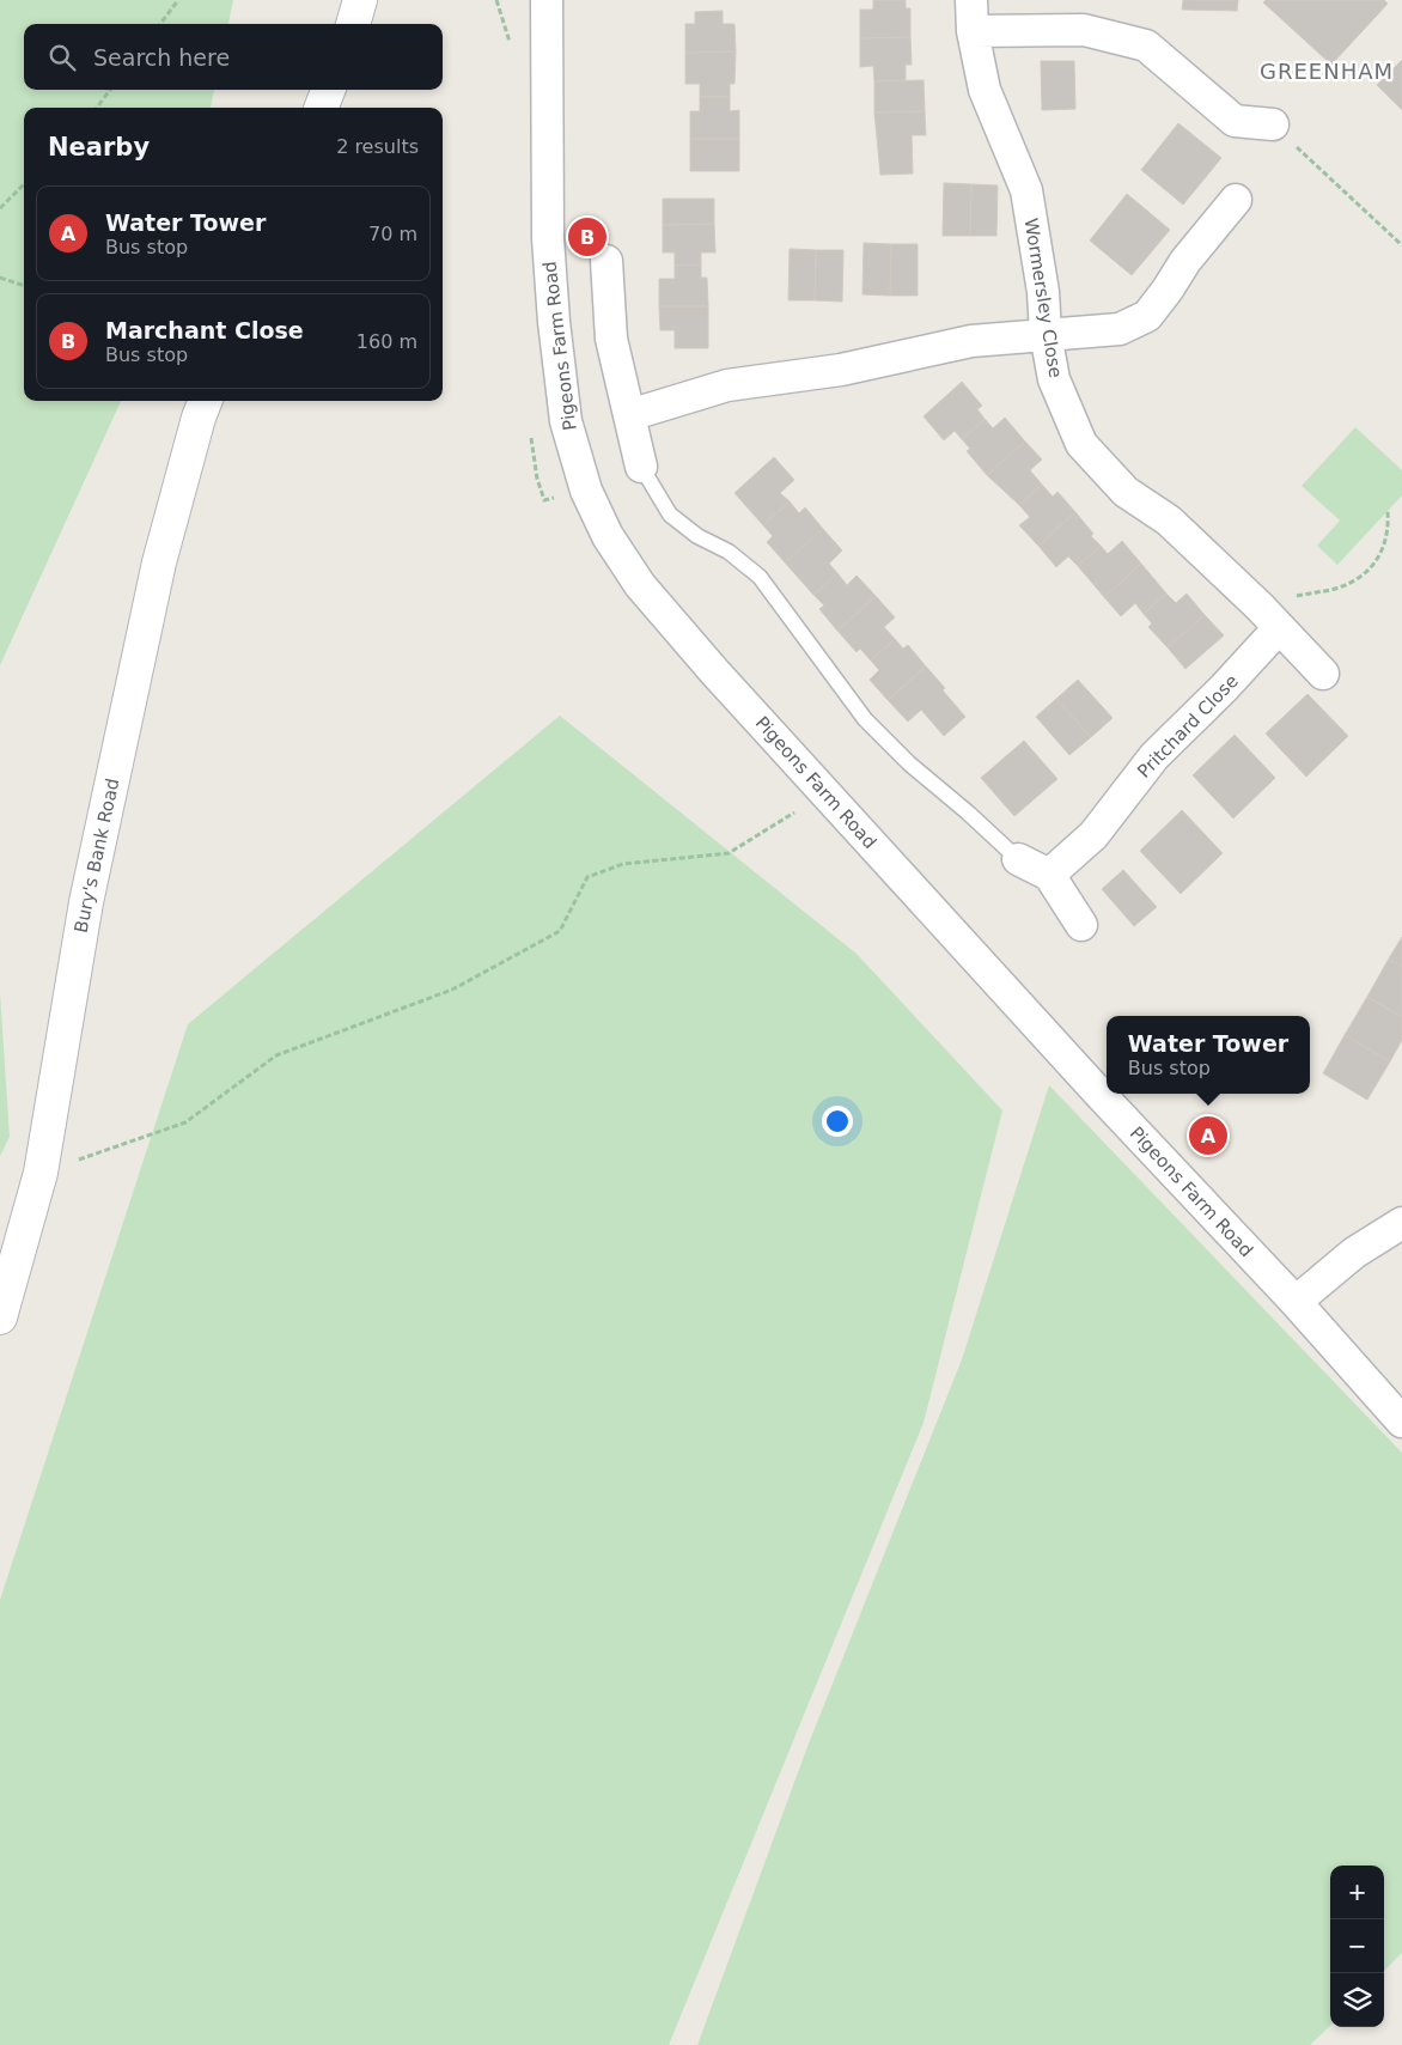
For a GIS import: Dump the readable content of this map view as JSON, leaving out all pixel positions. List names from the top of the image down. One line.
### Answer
{"streets":{"street":["Wormersley Close","Pigeons Farm Road","Pritchard Close","Bury's Bank Road"]},"crossings":[["Wormersley Close","Pritchard Close"]],"districts":["GREENHAM"],"page":{"search":"Search here","heading":["Nearby","2 results"],"list":[{"mark":"A","name":"Water Tower","note":"Bus stop","value":"70 m"},{"mark":"B","name":"Marchant Close","note":"Bus stop","value":"160 m"}],"pins":["B","A"],"popup":["Water Tower","Bus stop"],"map_buttons":["+","−"]}}
